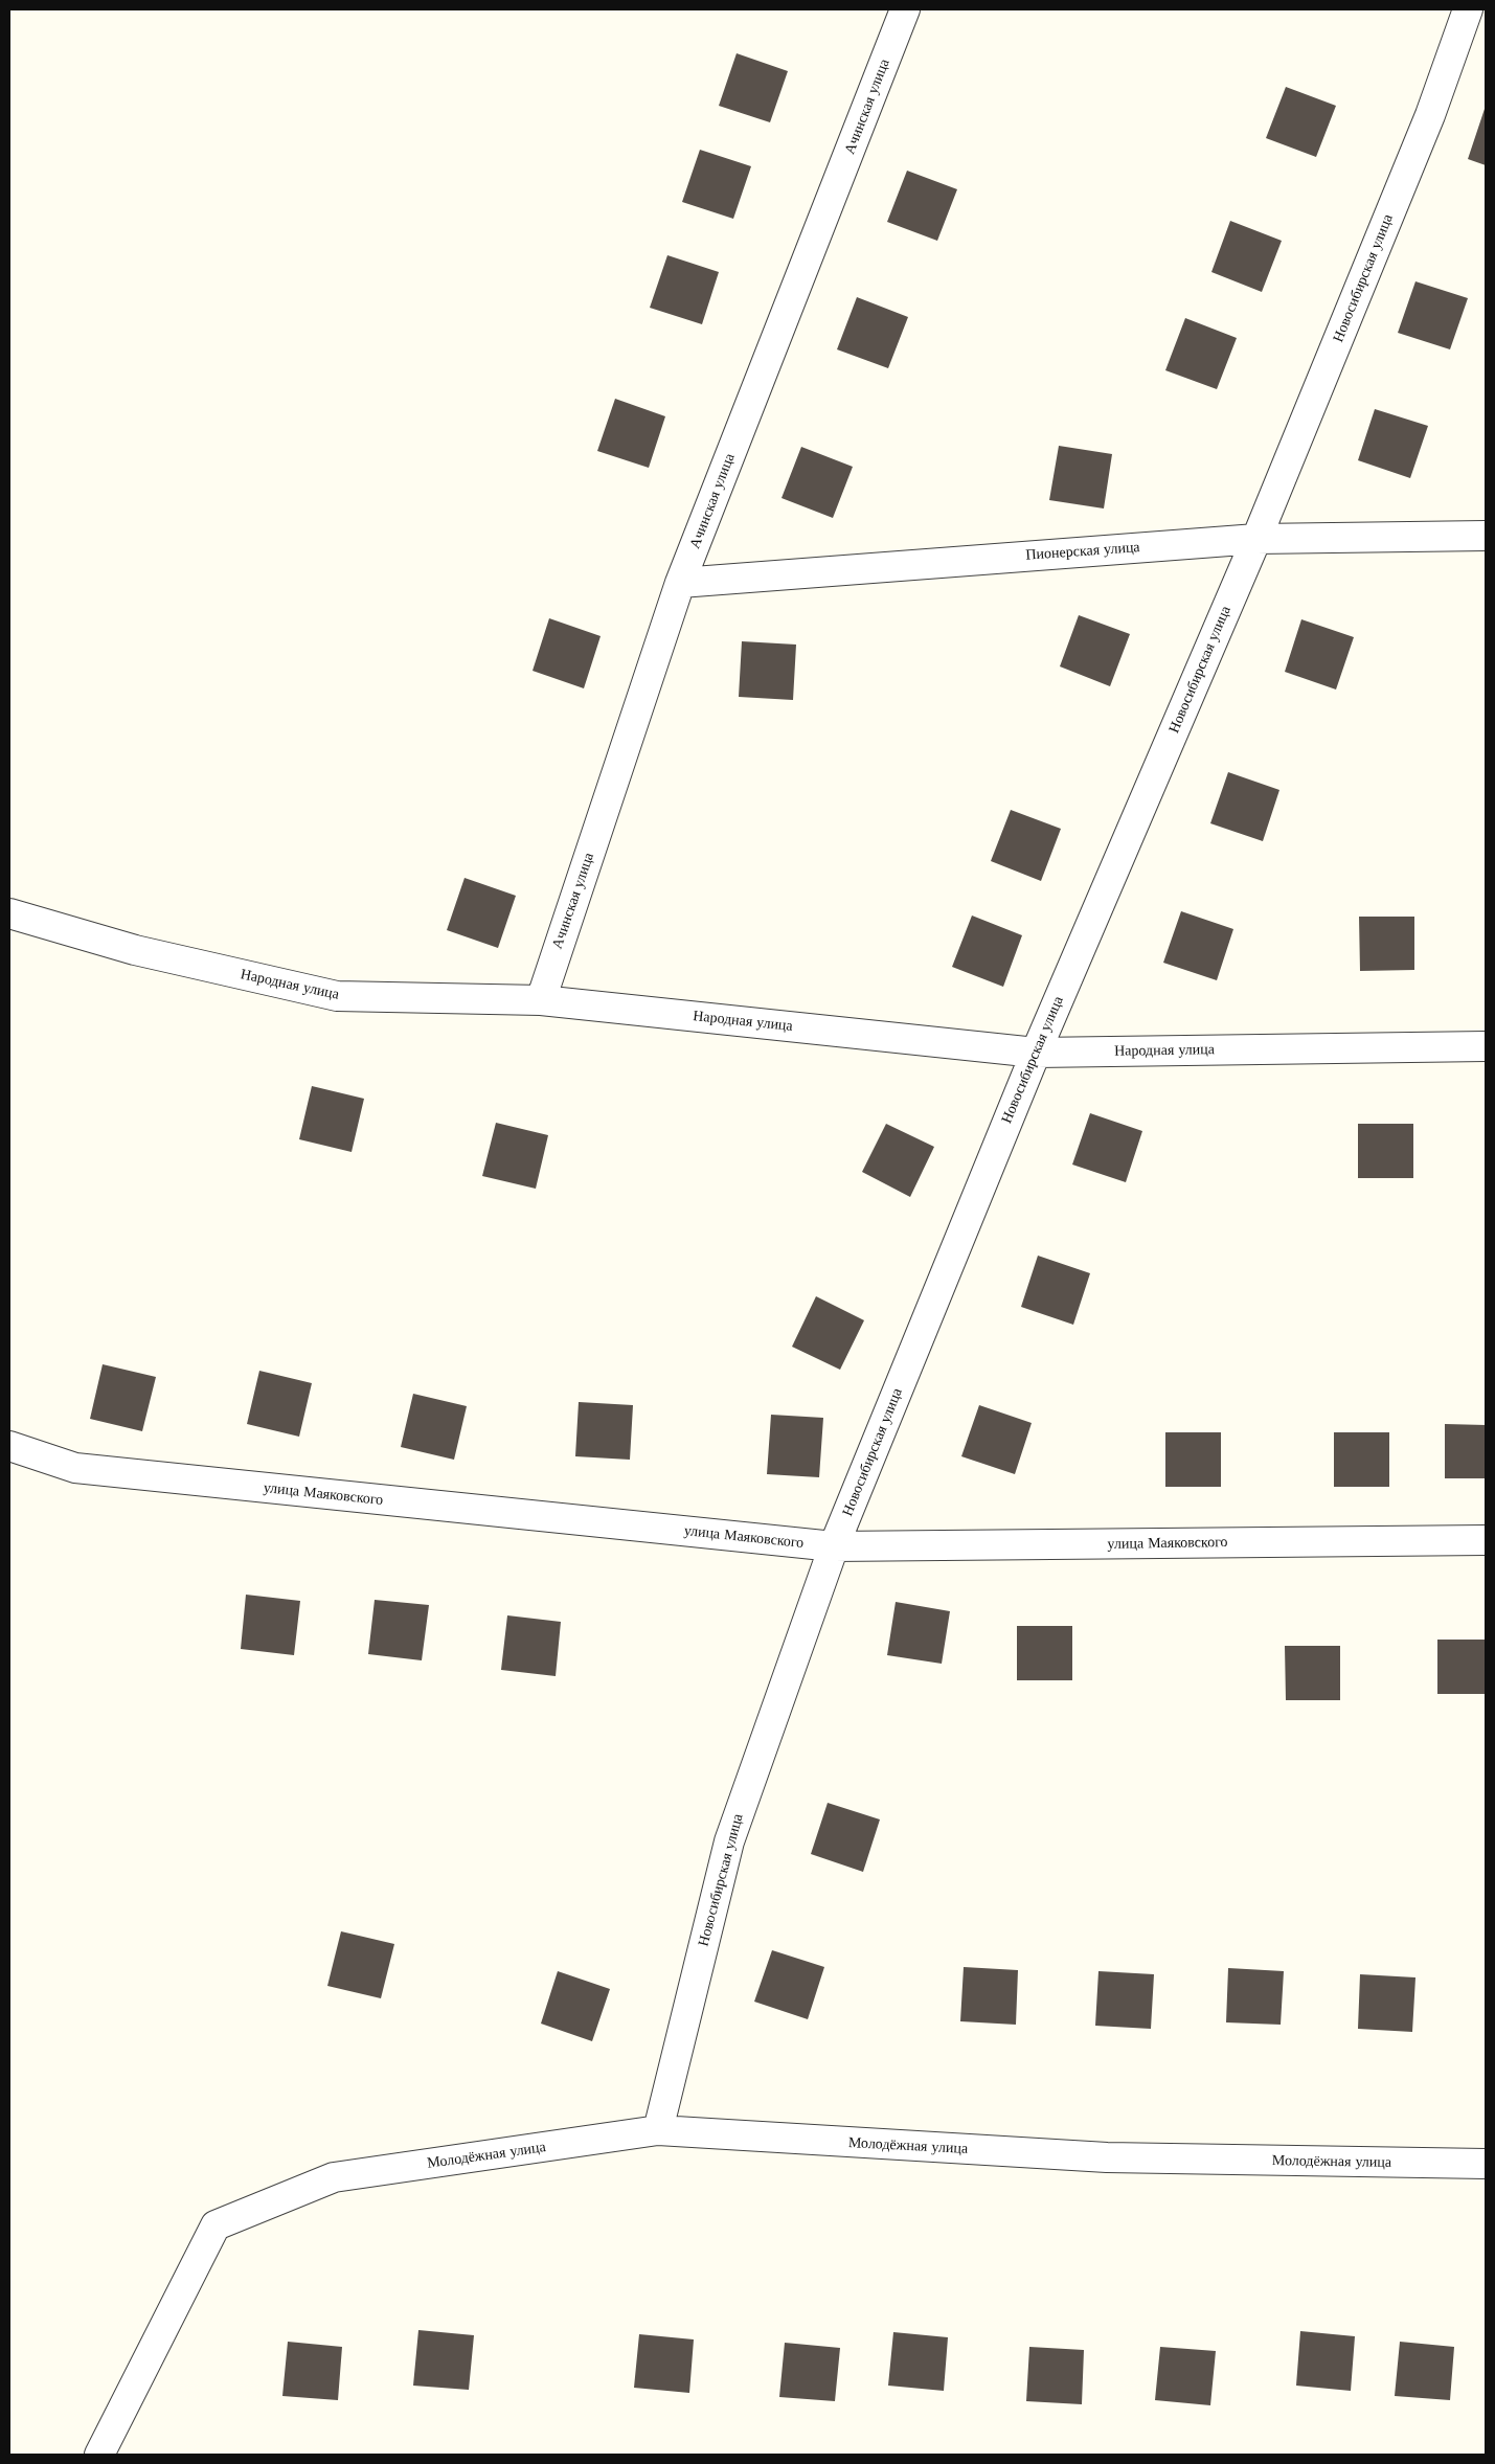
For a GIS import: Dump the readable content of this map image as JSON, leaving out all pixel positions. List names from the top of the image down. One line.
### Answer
{"streets":{"street":["Ачинская улица","Новосибирская улица","Пионерская улица","Народная улица","улица Маяковского","Молодёжная улица"]},"crossings":[["Ачинская улица","Пионерская улица"],["Ачинская улица","Народная улица"],["Новосибирская улица","Пионерская улица"],["Новосибирская улица","Народная улица"],["Новосибирская улица","улица Маяковского"],["Новосибирская улица","Молодёжная улица"]]}
